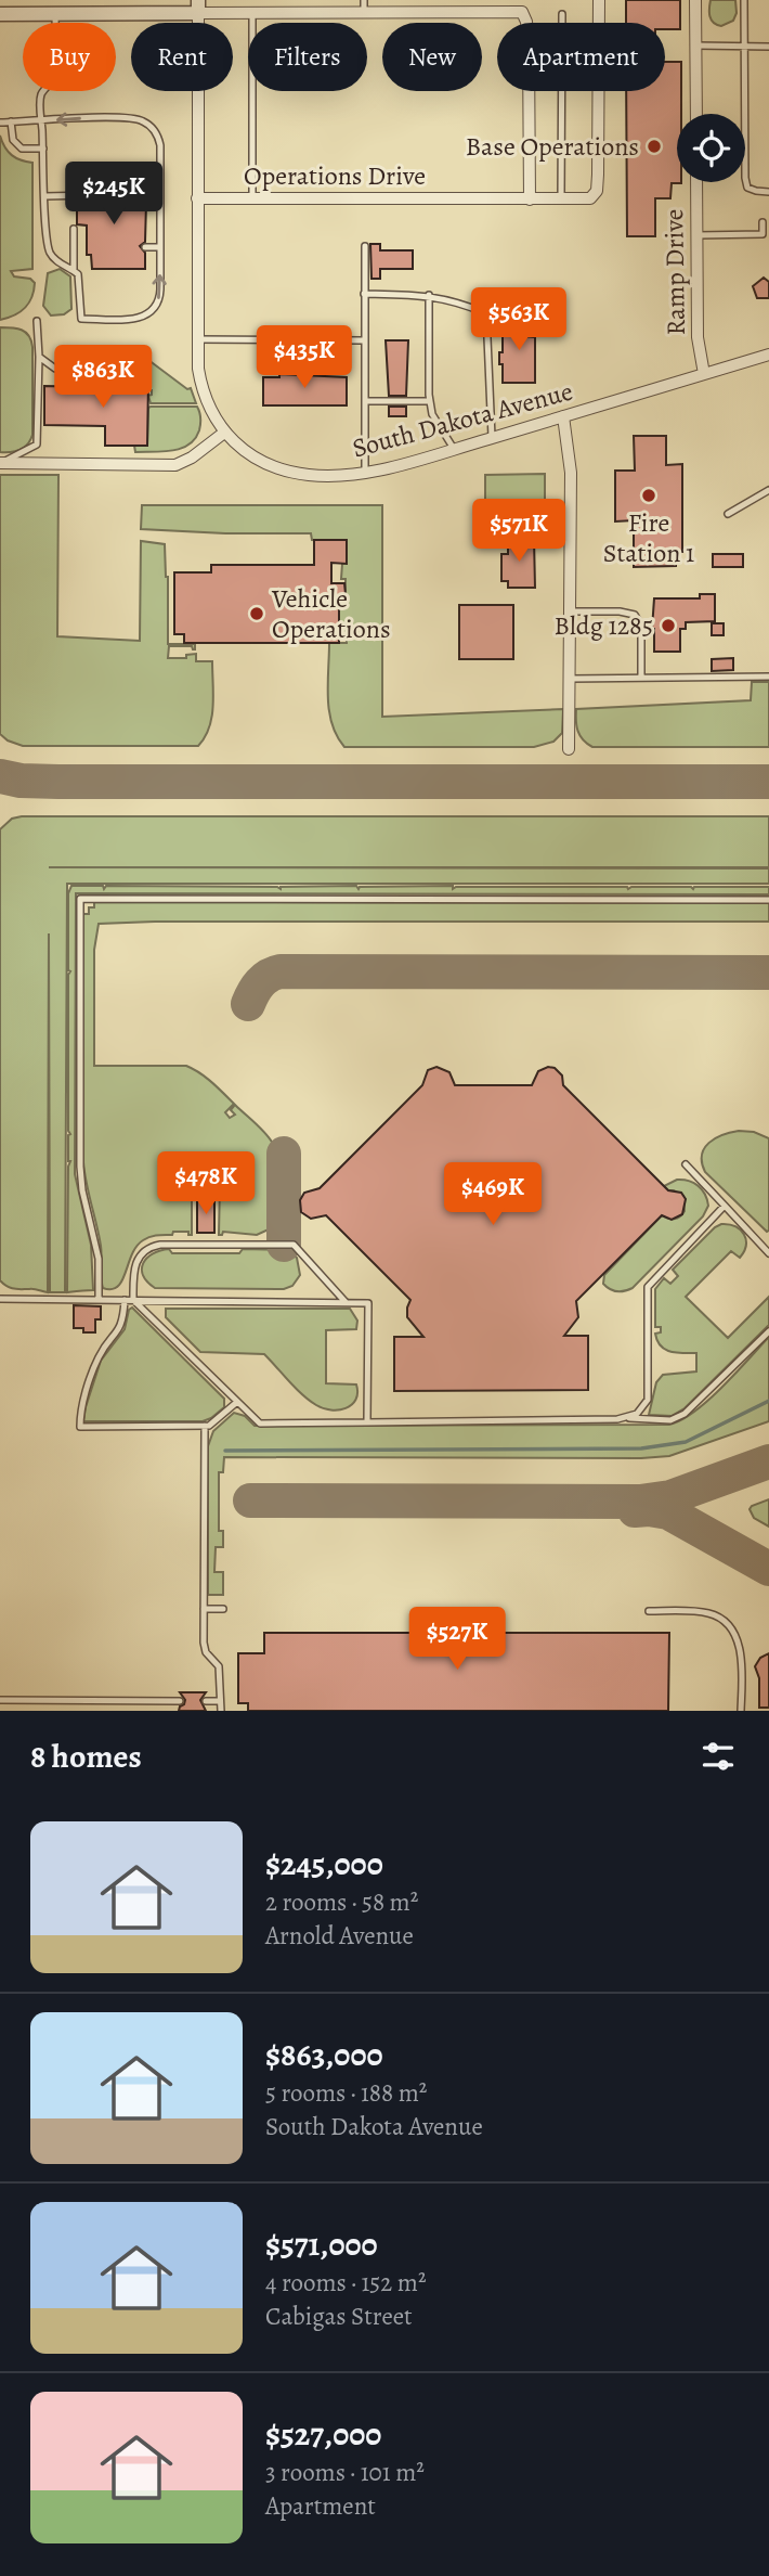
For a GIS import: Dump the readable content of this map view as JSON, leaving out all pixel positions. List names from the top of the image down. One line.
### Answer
{"streets":{"street":["Operations Drive","Ramp Drive","South Dakota Avenue"]},"crossings":[["Ramp Drive","South Dakota Avenue"]],"places":["Base Operations","Fire Station 1","Vehicle Operations","Bldg 1285"],"page":{"chip":["Buy","Rent","Filters","New","Apartment"],"price":["$245K","$563K","$435K","$863K","$571K","$478K","$469K","$527K"],"heading":"8 homes","list":[{"name":"$245,000","note":"2 rooms · 58 m² · Arnold Avenue"},{"name":"$863,000","note":"5 rooms · 188 m² · South Dakota Avenue"},{"name":"$571,000","note":"4 rooms · 152 m² · Cabigas Street"},{"name":"$527,000","note":"3 rooms · 101 m² · Apartment"}]}}
